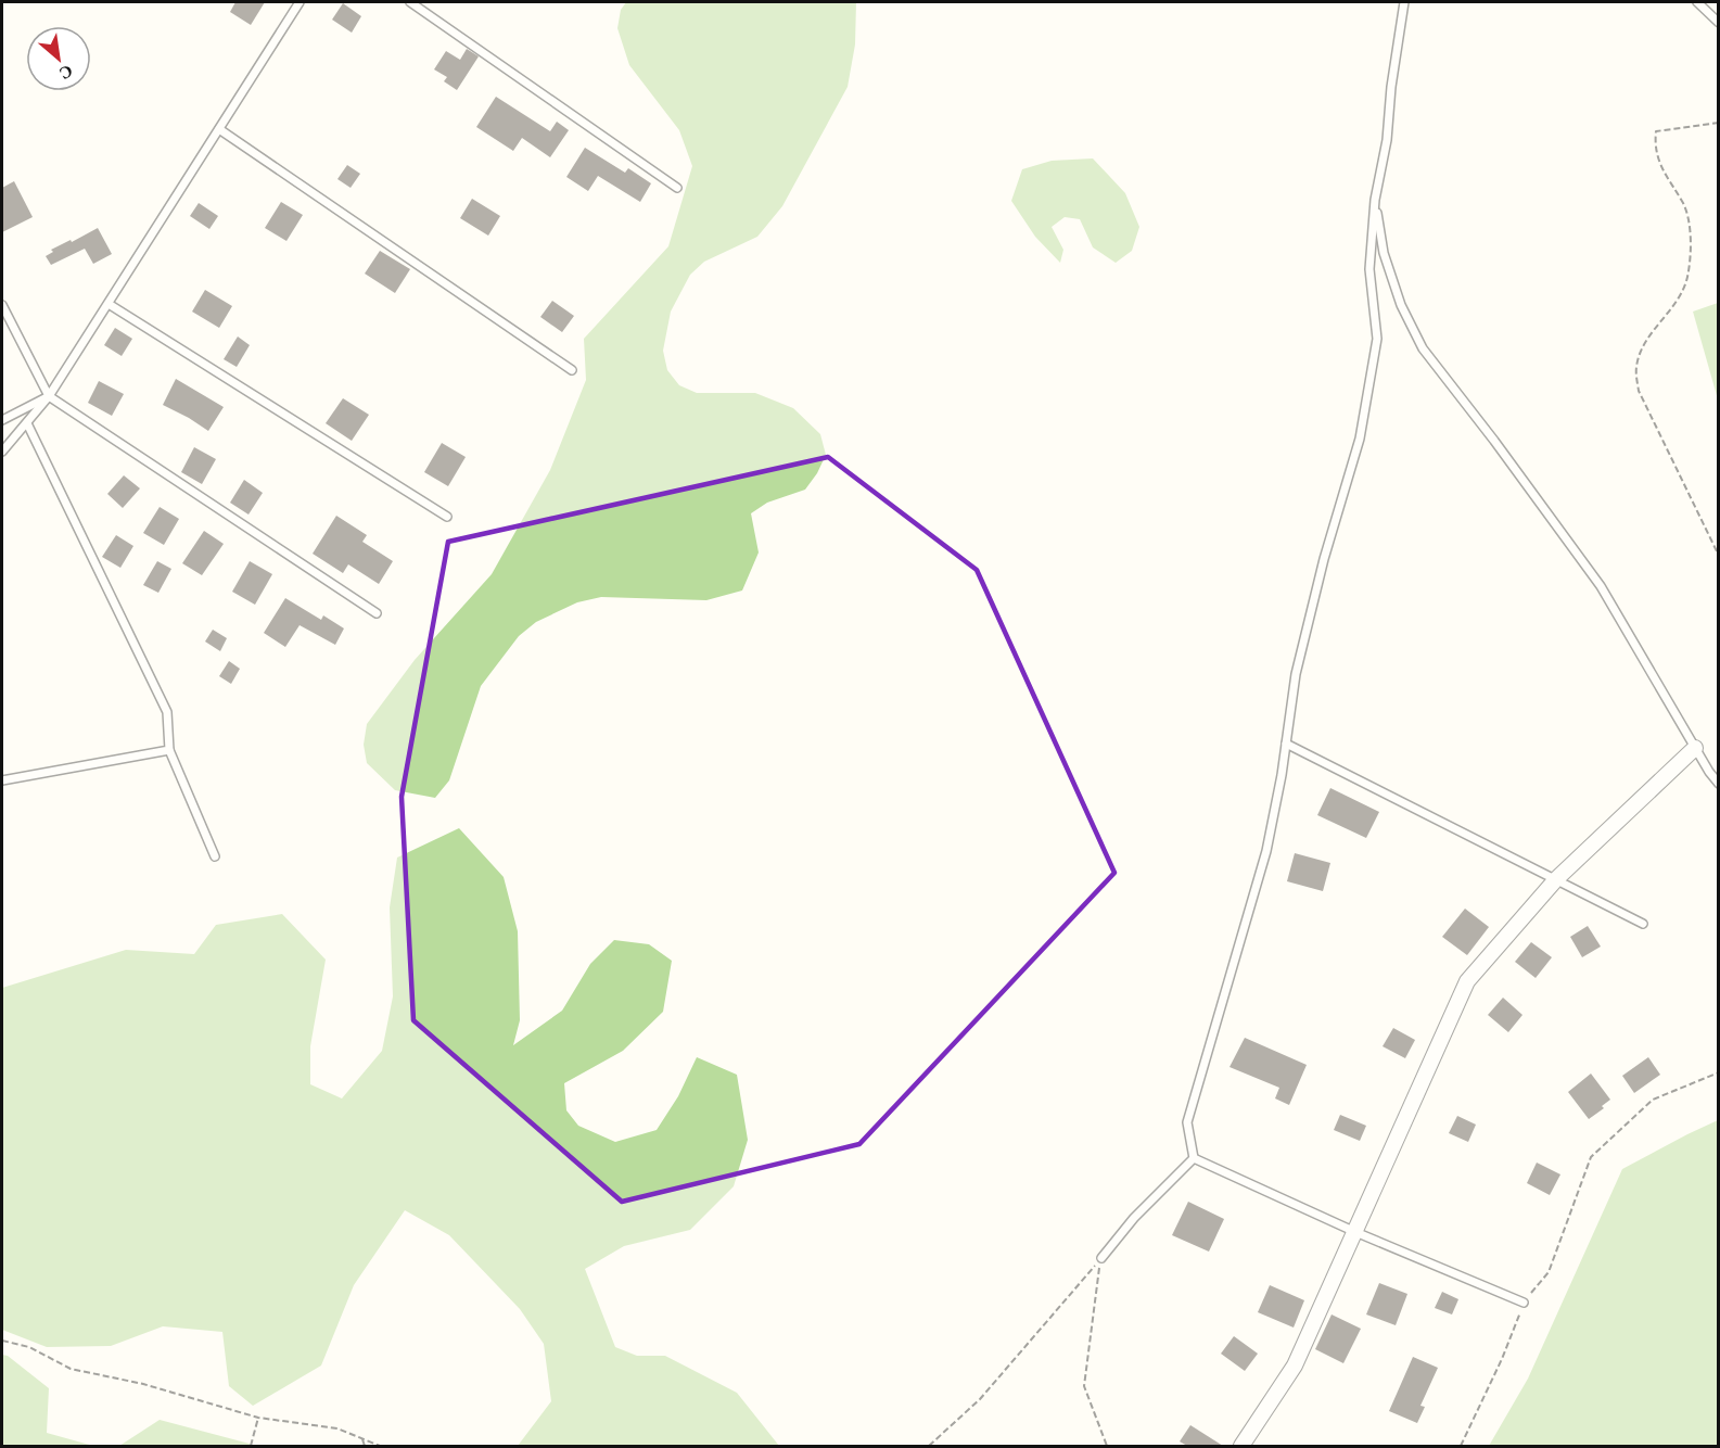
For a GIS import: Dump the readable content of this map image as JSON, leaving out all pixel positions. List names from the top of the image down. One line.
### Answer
{"north":"bottom right"}
